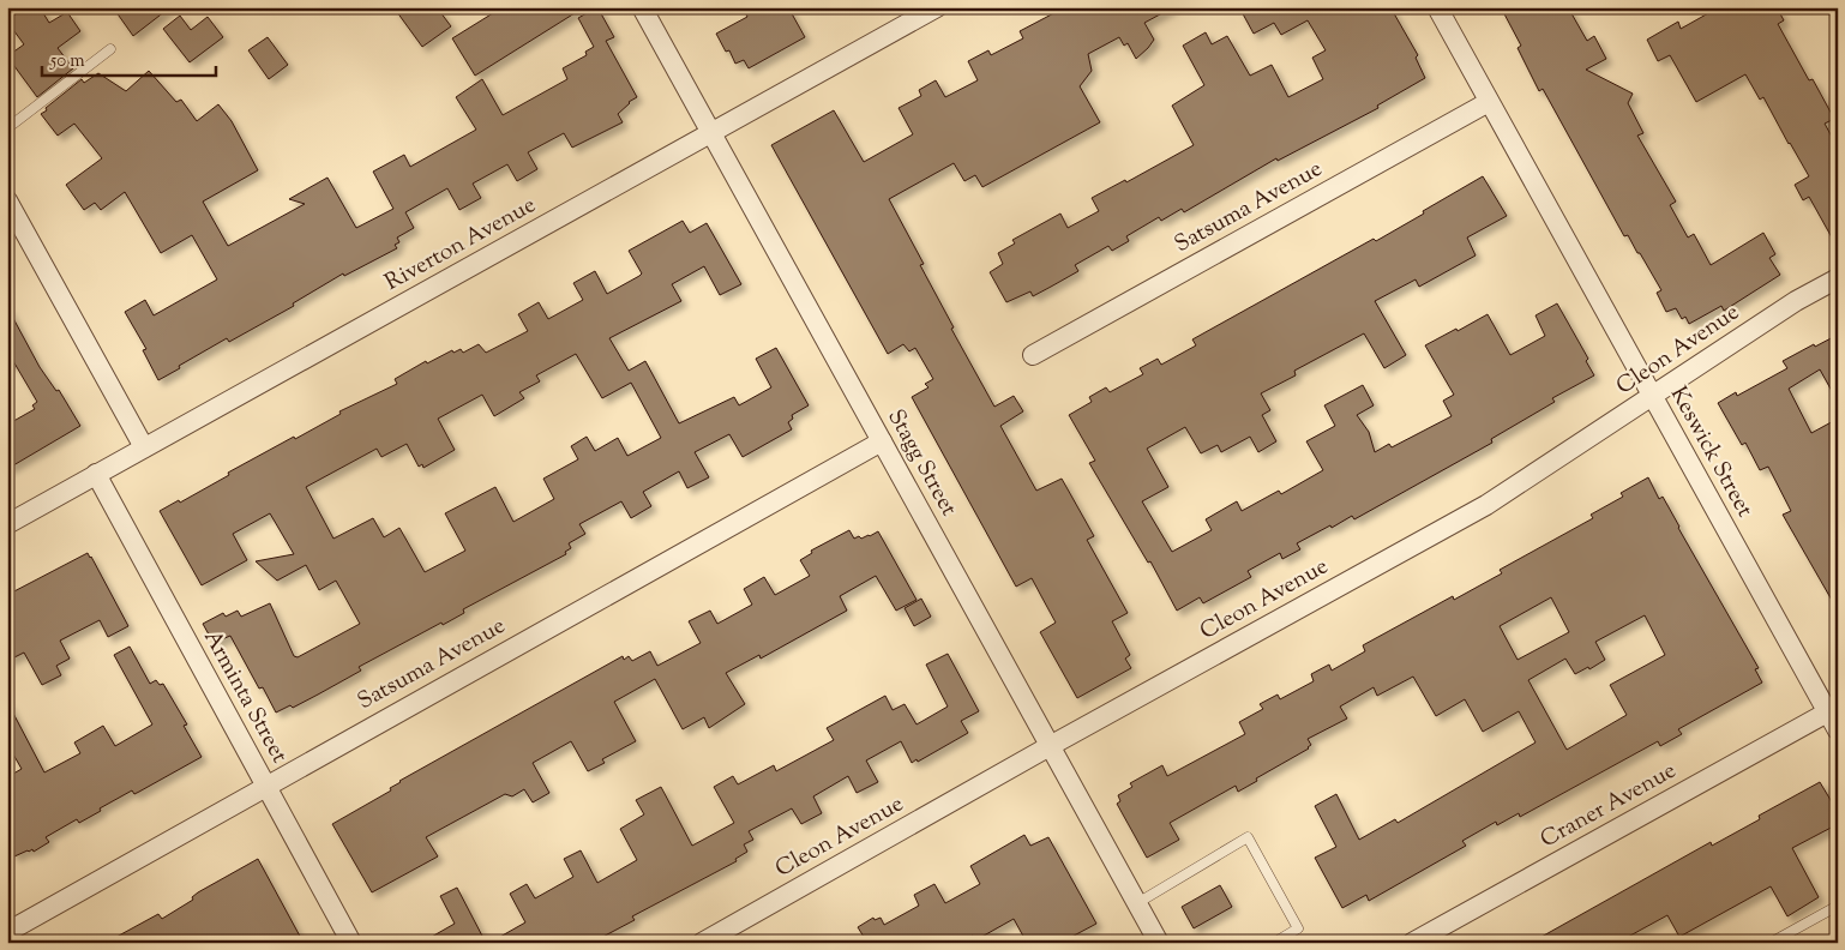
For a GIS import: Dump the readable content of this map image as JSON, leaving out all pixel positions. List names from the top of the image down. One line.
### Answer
{"streets":{"street":["Satsuma Avenue","Riverton Avenue","Cleon Avenue","Keswick Street","Stagg Street","Arminta Street","Craner Avenue"]},"crossings":[["Satsuma Avenue","Keswick Street"],["Satsuma Avenue","Stagg Street"],["Satsuma Avenue","Arminta Street"],["Riverton Avenue","Stagg Street"],["Riverton Avenue","Arminta Street"],["Cleon Avenue","Keswick Street"],["Cleon Avenue","Stagg Street"],["Keswick Street","Craner Avenue"]],"scale_bar":"50 m"}
